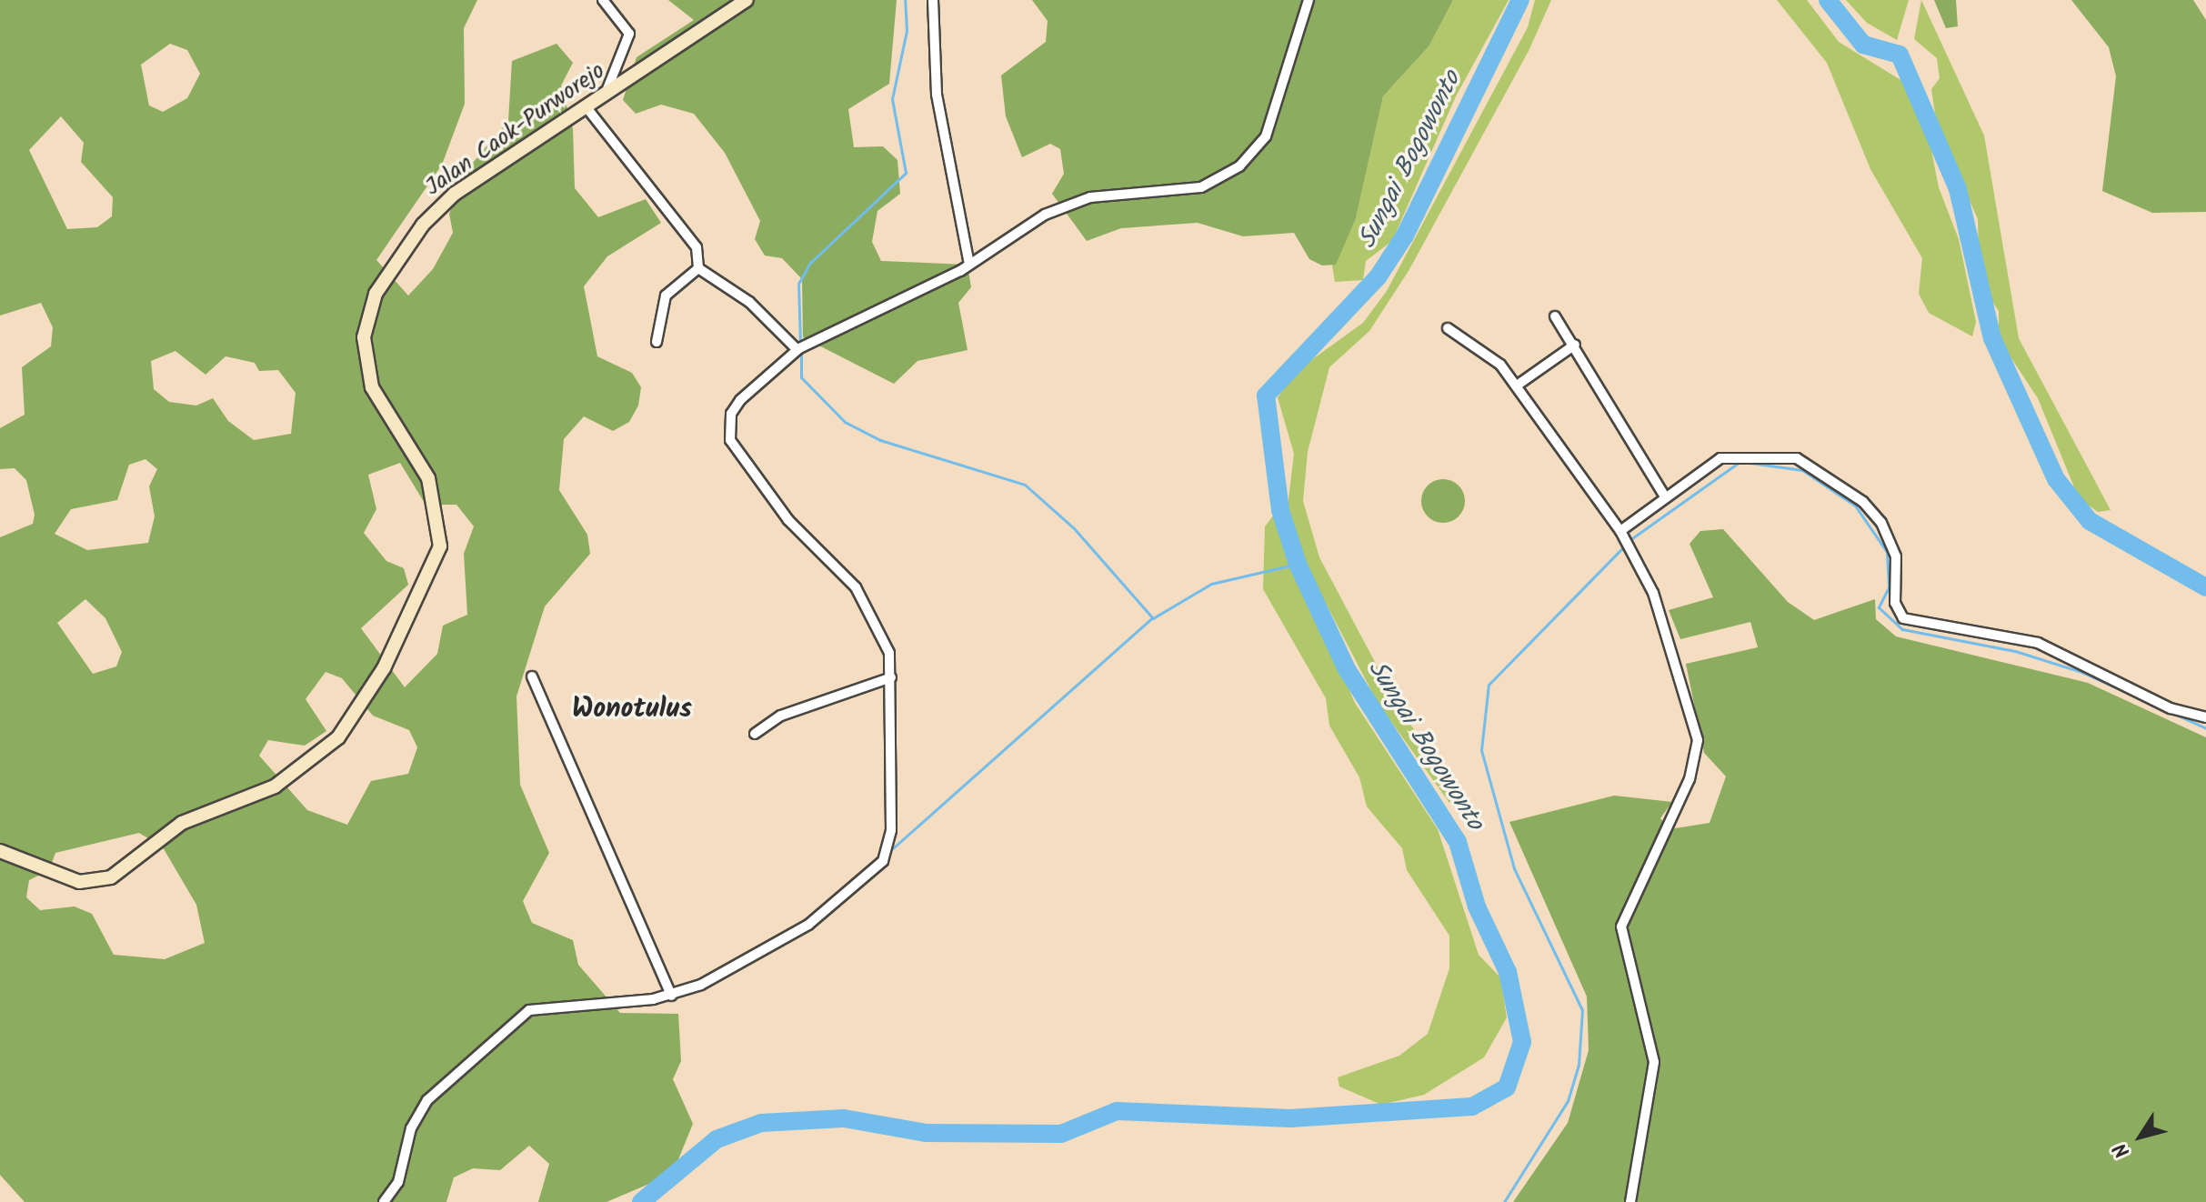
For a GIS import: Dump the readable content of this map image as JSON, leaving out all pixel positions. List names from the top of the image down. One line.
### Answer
{"streets":{"street":["Jalan Caok-Purworejo"]},"districts":["Wonotulus"],"water":["Sungai Bogowonto"],"north":"bottom left"}
